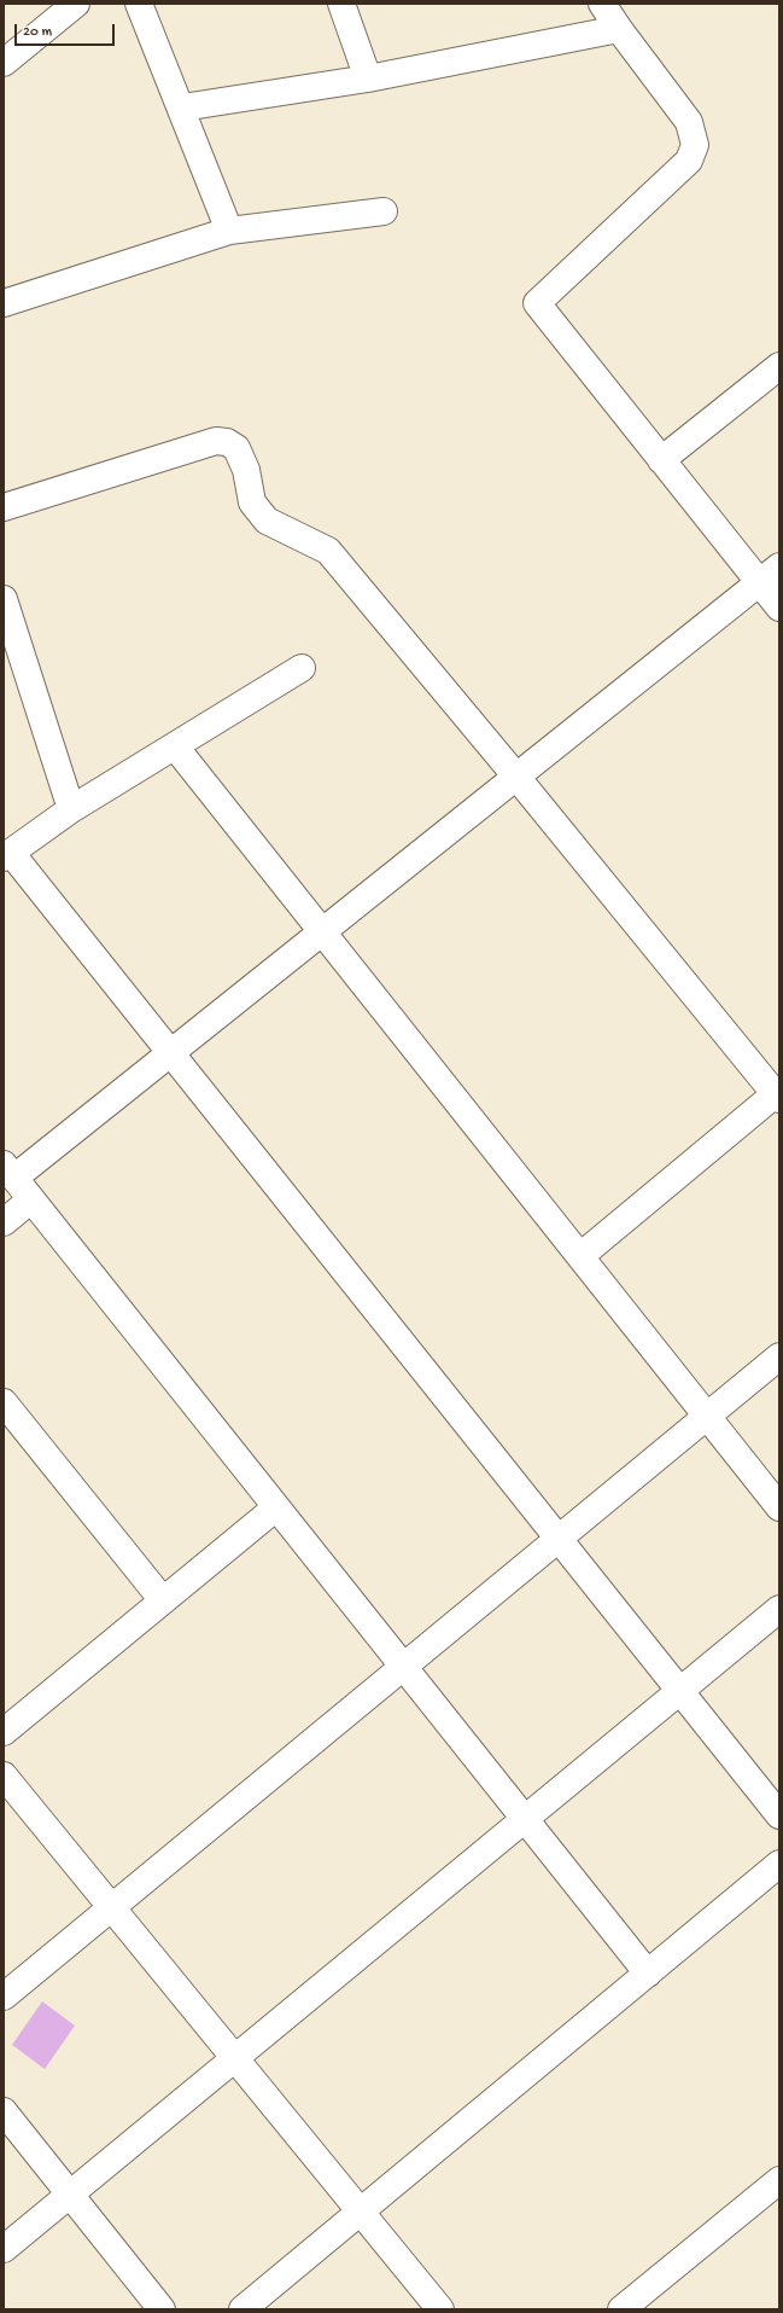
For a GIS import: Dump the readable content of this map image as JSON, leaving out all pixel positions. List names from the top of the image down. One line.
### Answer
{"scale_bar":"20 m"}
